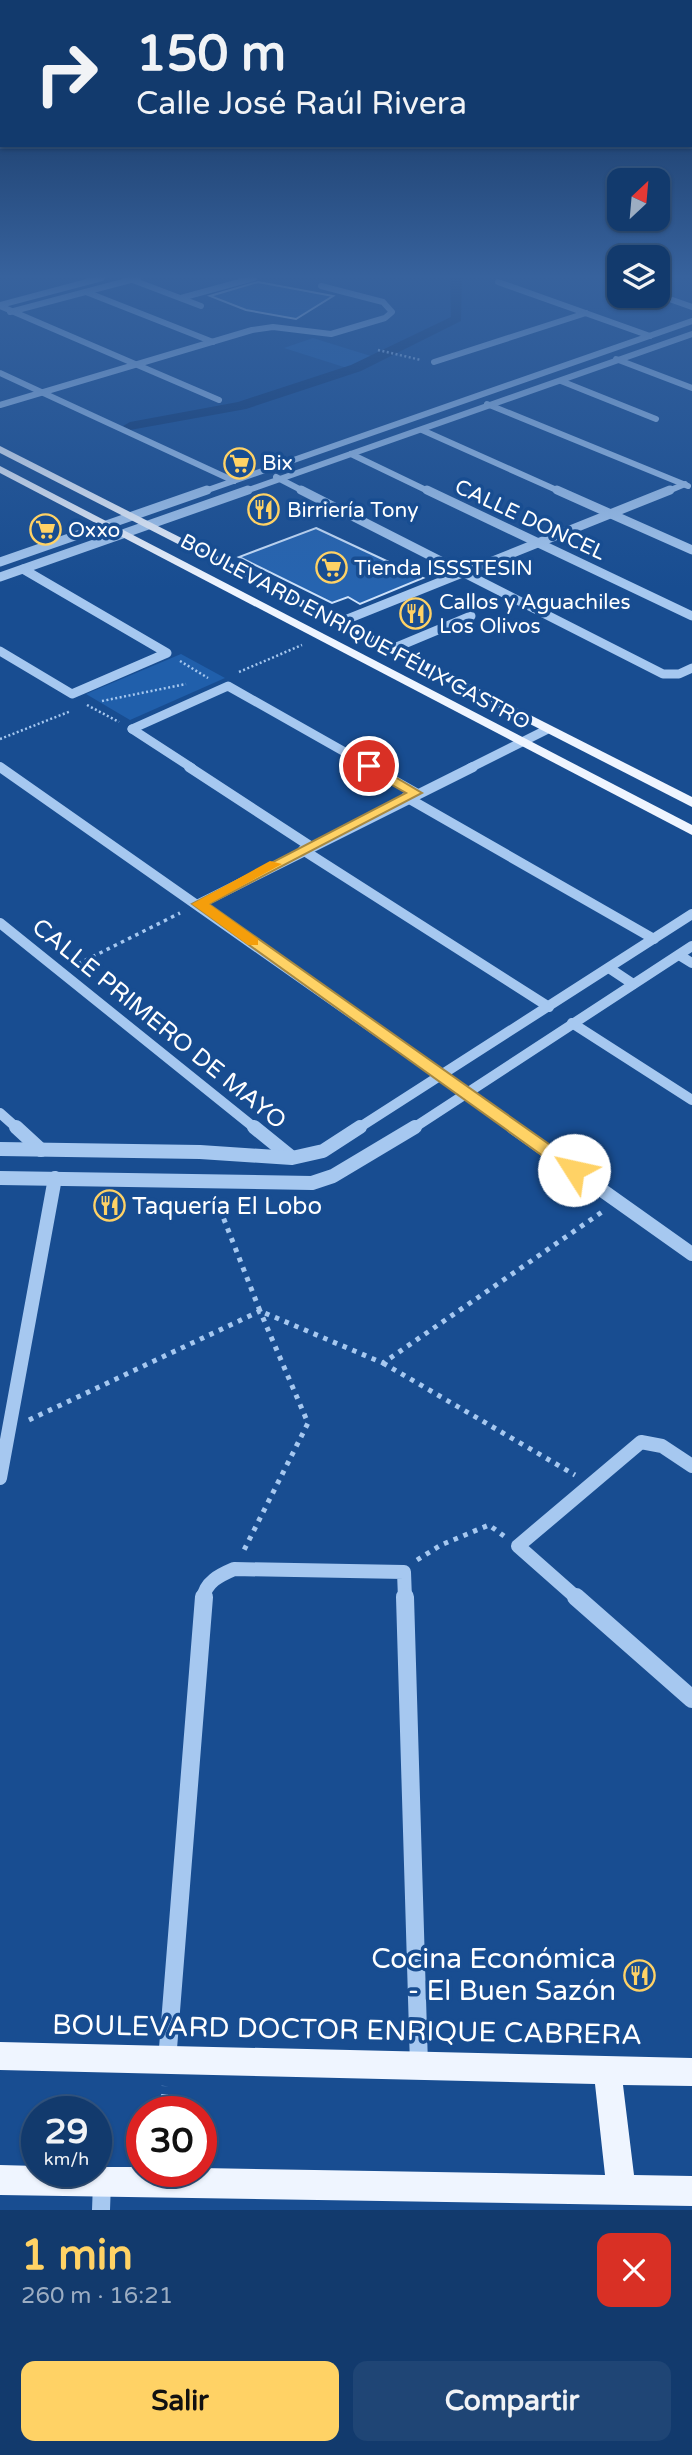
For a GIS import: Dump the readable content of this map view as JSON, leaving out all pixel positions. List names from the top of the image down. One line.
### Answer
{"streets":{"main road":["BOULEVARD ENRIQUE FÉLIX CASTRO","BOULEVARD DOCTOR ENRIQUE CABRERA"],"street":["CALLE DONCEL","CALLE PRIMERO DE MAYO"]},"places":{"supermarket":["Bix","Oxxo","Tienda ISSSTESIN"],"restaurant":["Birriería Tony","Callos y Aguachiles Los Olivos","Taquería El Lobo","Cocina Económica - El Buen Sazón"]},"north":"top right","page":{"turn":["150 m","Calle José Raúl Rivera"],"speed":"29 km/h","limit":"30","heading":["1 min","260 m · 16:21"],"buttons":["Salir","Compartir"]}}
